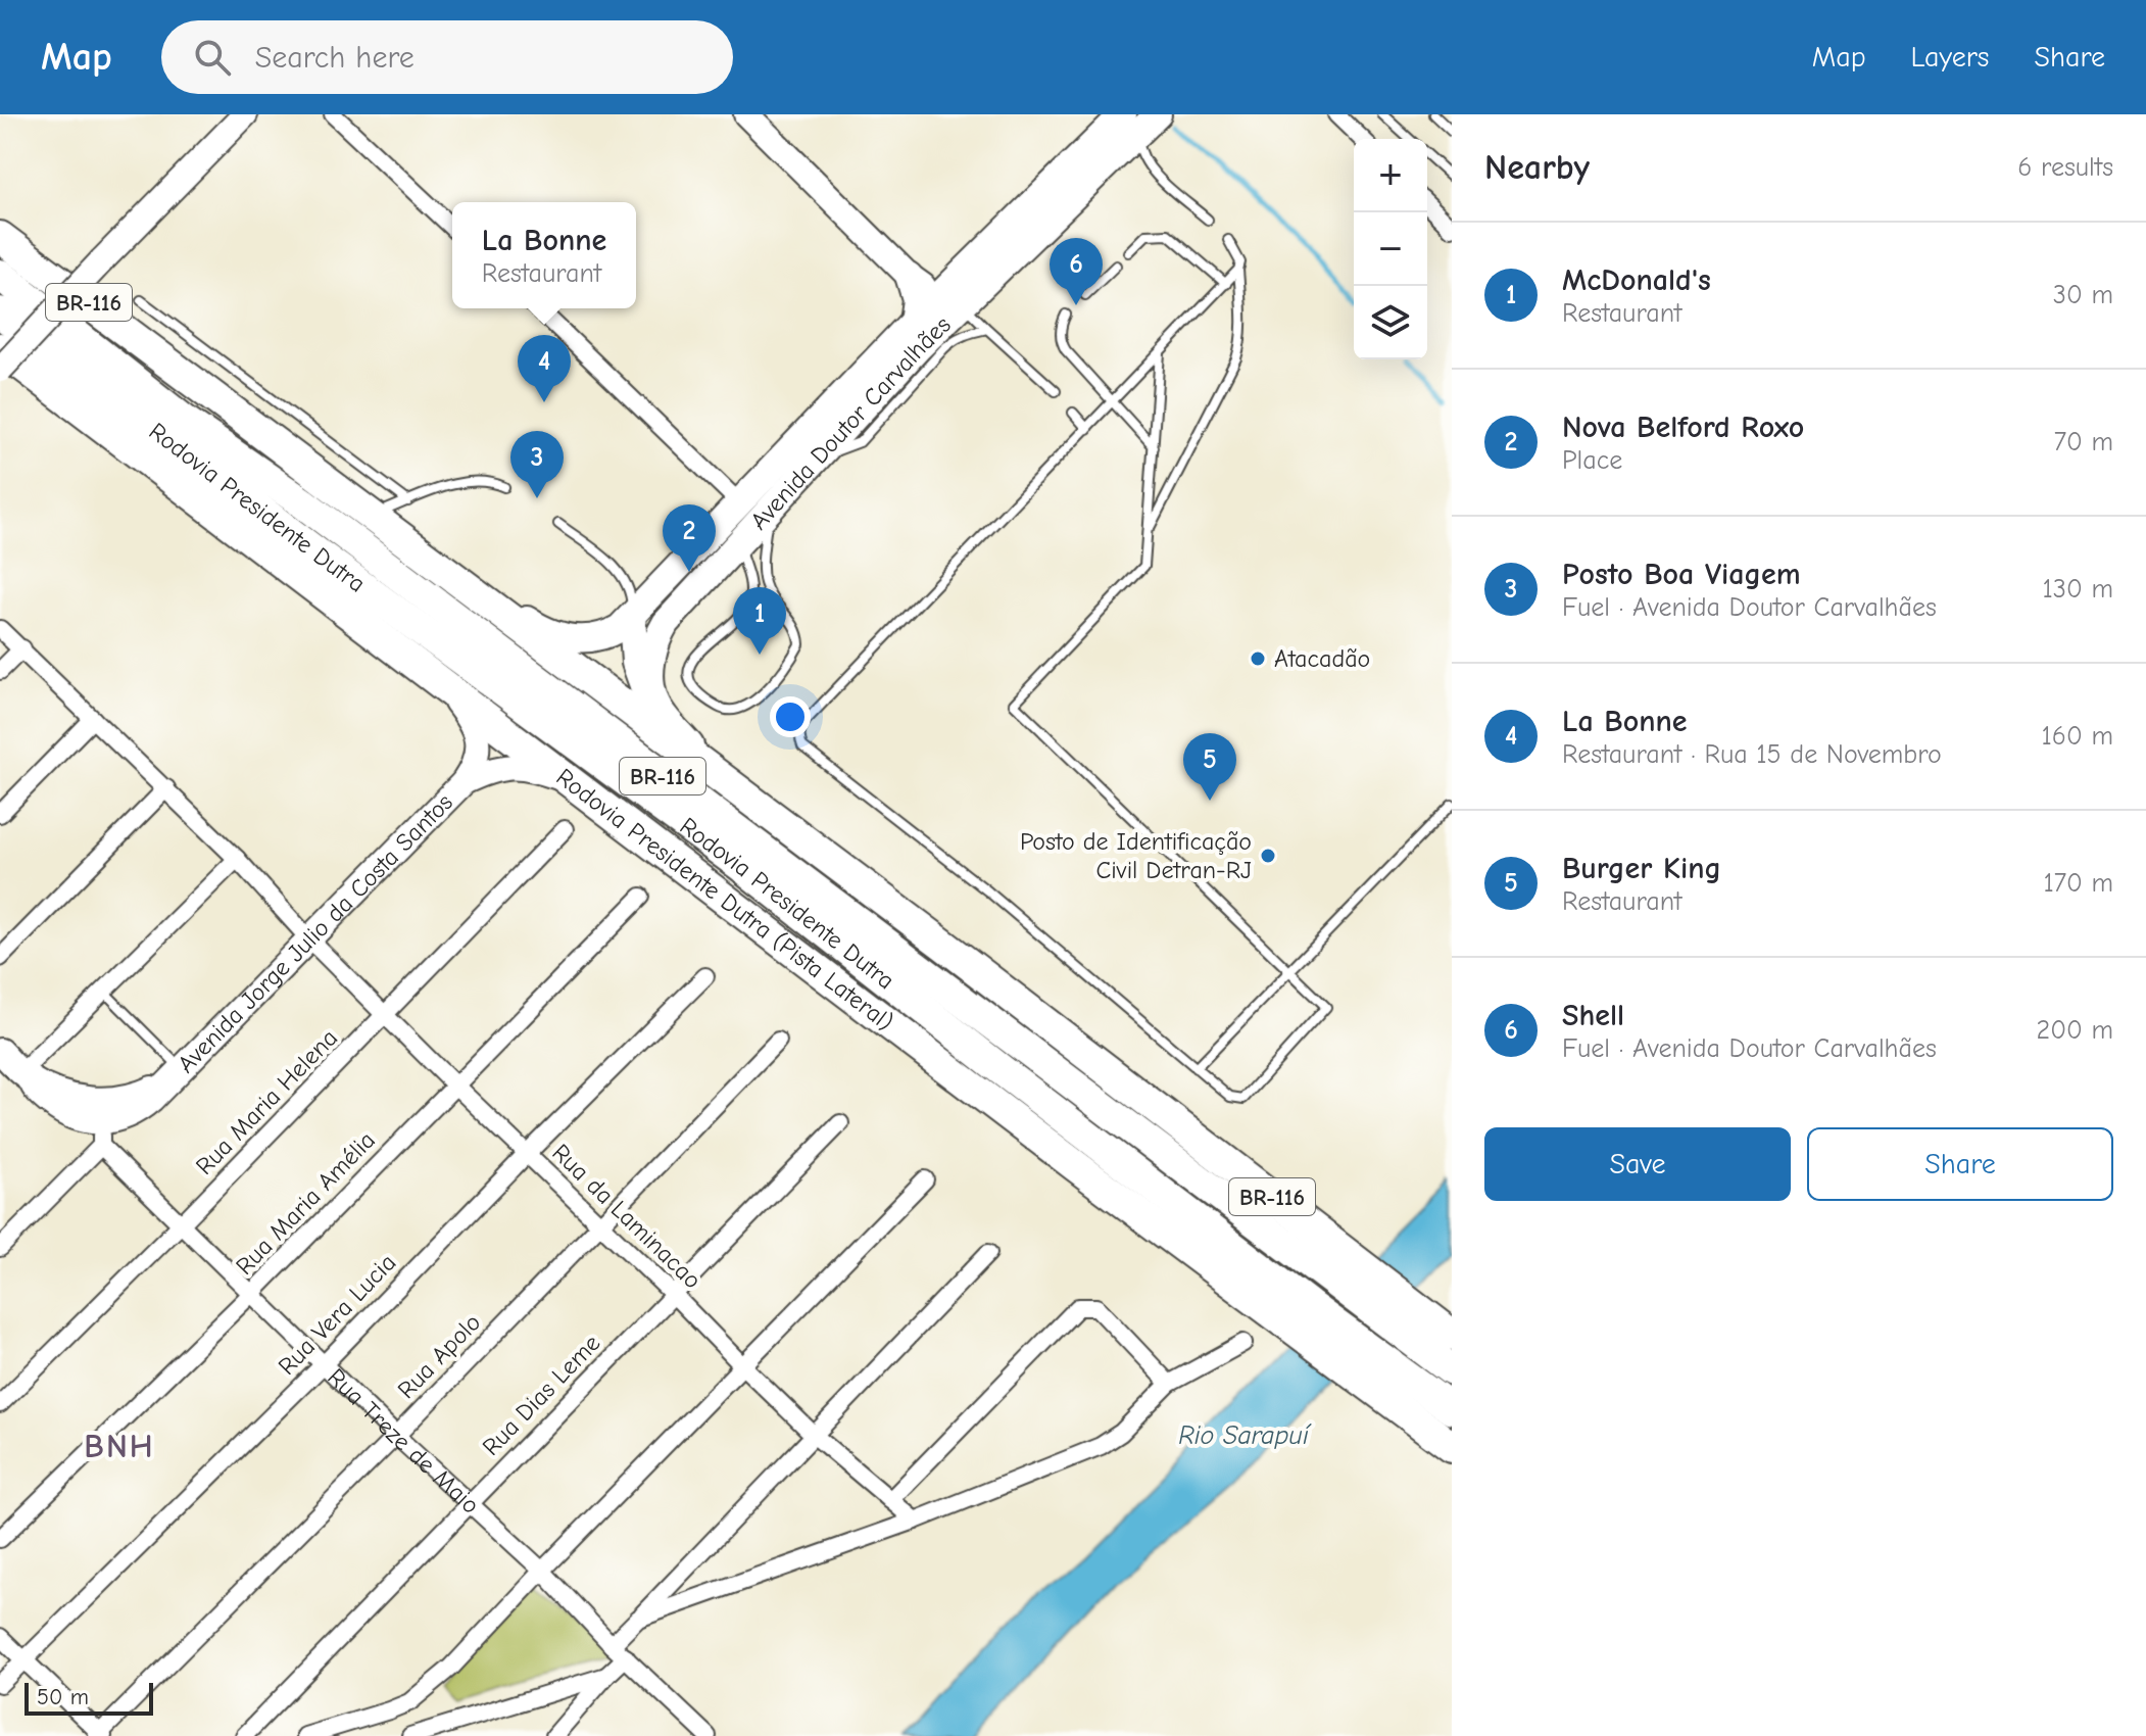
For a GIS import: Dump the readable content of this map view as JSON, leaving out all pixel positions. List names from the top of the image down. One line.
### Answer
{"streets":{"highway":["BR-116","Rodovia Presidente Dutra","Rodovia Presidente Dutra (Pista Lateral)"],"main road":["Avenida Doutor Carvalhães","Avenida Jorge Julio da Costa Santos","Rua Treze de Maio"],"street":["Rua Maria Helena","Rua Maria Amélia","Rua da Laminacao","Rua Vera Lucia","Rua Apolo","Rua Dias Leme"]},"crossings":[["BR-116","Rodovia Presidente Dutra"],["Rodovia Presidente Dutra","Rodovia Presidente Dutra (Pista Lateral)"],["Avenida Jorge Julio da Costa Santos","Rua da Laminacao"],["Avenida Jorge Julio da Costa Santos","Rua Treze de Maio"],["Rua Maria Helena","Rua da Laminacao"],["Rua Maria Helena","Rua Treze de Maio"],["Rua Maria Amélia","Rua da Laminacao"],["Rua Maria Amélia","Rua Treze de Maio"],["Rua da Laminacao","Rua Vera Lucia"],["Rua da Laminacao","Rua Apolo"],["Rua da Laminacao","Rua Dias Leme"],["Rua Vera Lucia","Rua Treze de Maio"],["Rua Apolo","Rua Treze de Maio"],["Rua Dias Leme","Rua Treze de Maio"]],"districts":["BNH"],"water":["Rio Sarapuí"],"places":["Atacadão","Posto de Identificação Civil Detran-RJ"],"scale_bar":"50 m","page":{"header":"Map","search":"Search here","nav":["Map","Layers","Share"],"heading":["Nearby","6 results"],"map_buttons":["+","−"],"popup":["La Bonne","Restaurant"],"list":[{"mark":"1","name":"McDonald's","note":"Restaurant","value":"30 m"},{"mark":"2","name":"Nova Belford Roxo","note":"Place","value":"70 m"},{"mark":"3","name":"Posto Boa Viagem","note":"Fuel · Avenida Doutor Carvalhães","value":"130 m"},{"mark":"4","name":"La Bonne","note":"Restaurant · Rua 15 de Novembro","value":"160 m"},{"mark":"5","name":"Burger King","note":"Restaurant","value":"170 m"},{"mark":"6","name":"Shell","note":"Fuel · Avenida Doutor Carvalhães","value":"200 m"}],"pins":["6","4","3","2","1","5"],"buttons":["Save","Share"],"scale":"50 m"}}
